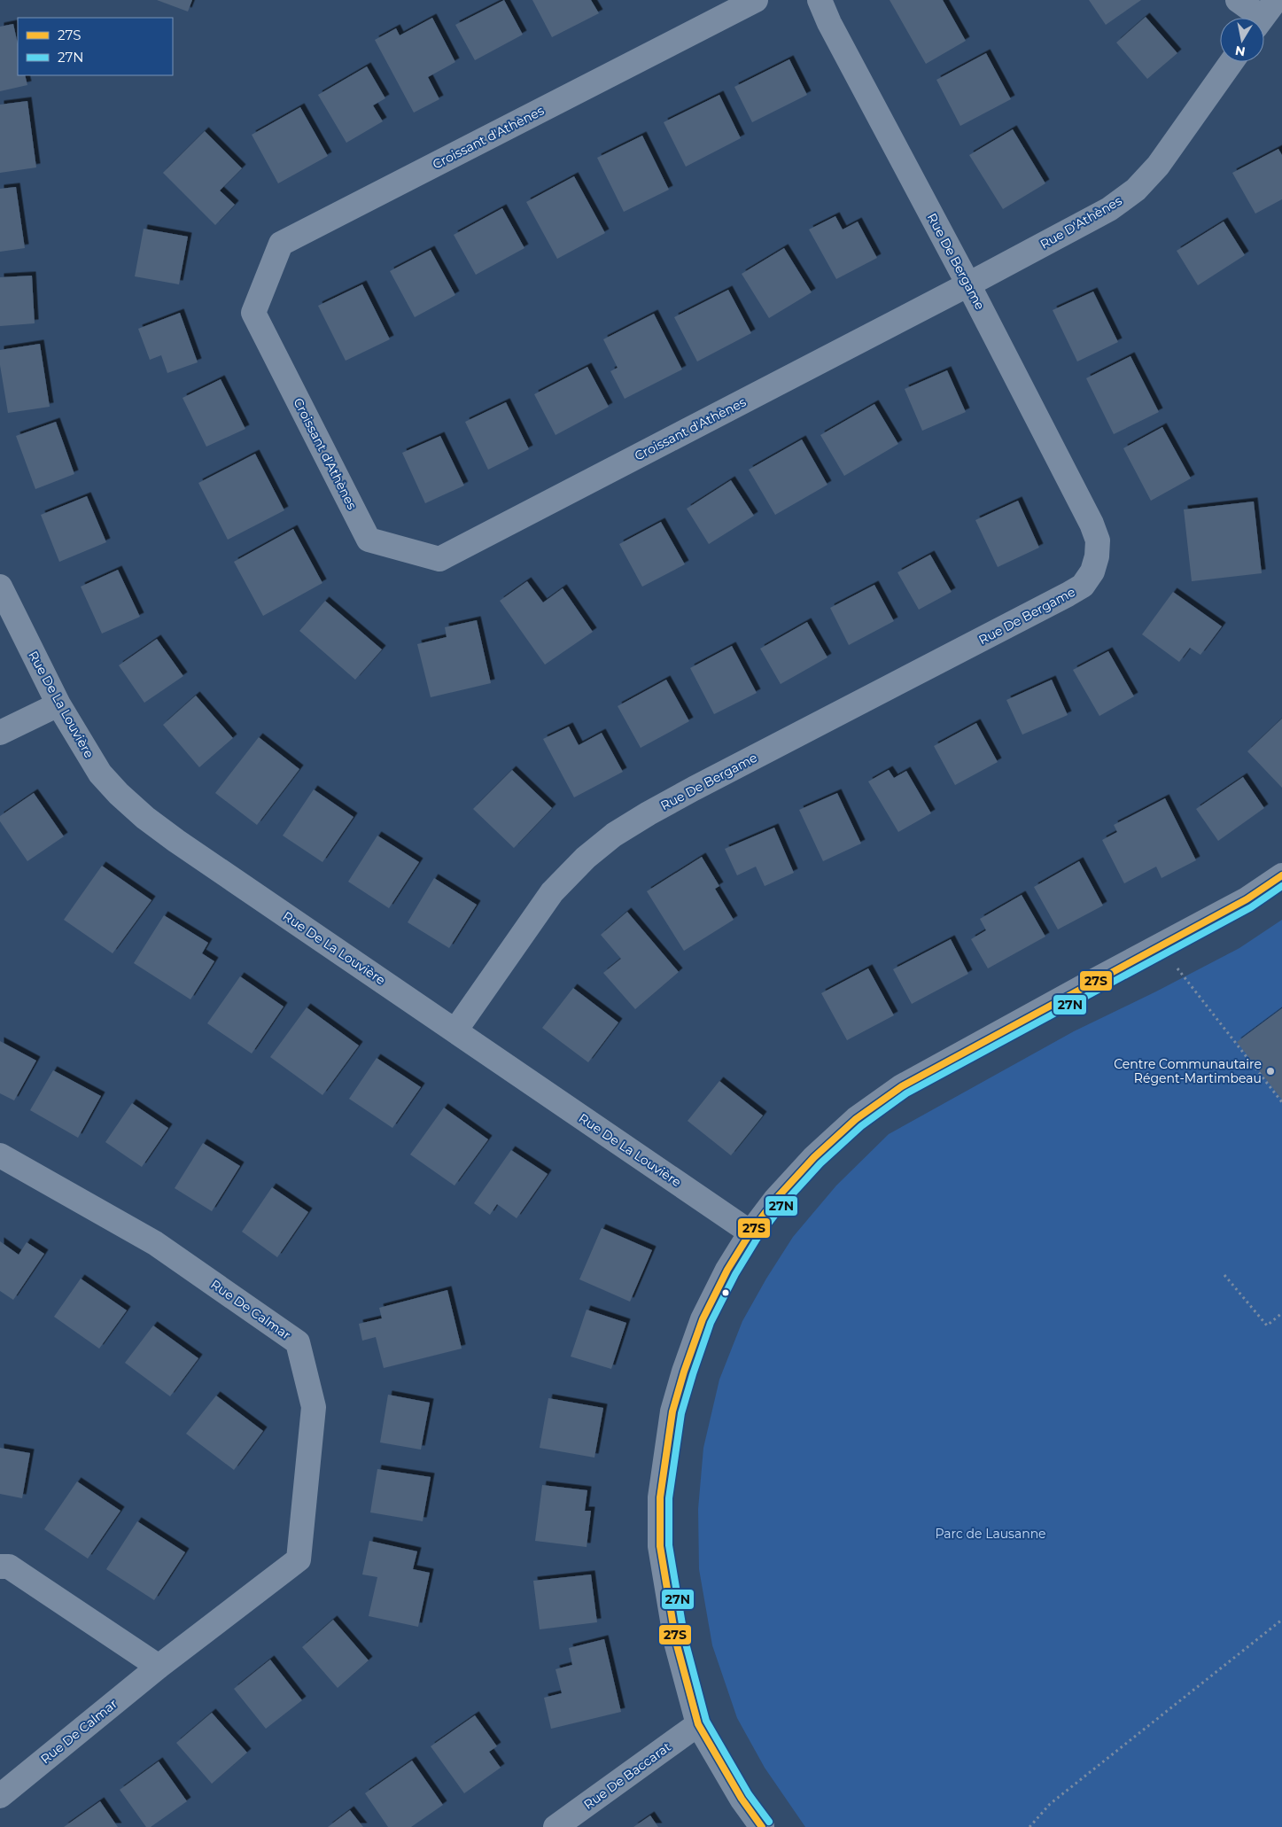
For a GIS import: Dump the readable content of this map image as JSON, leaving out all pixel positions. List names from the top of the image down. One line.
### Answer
{"streets":{"street":["Croissant d'Athènes","Rue D'Athènes","Rue De Bergame","Rue De La Louvière","Rue De Calmar","Rue De Baccarat"]},"crossings":[["Croissant d'Athènes","Rue D'Athènes"],["Croissant d'Athènes","Rue De Bergame"],["Rue D'Athènes","Rue De Bergame"],["Rue De Bergame","Rue De La Louvière"]],"parks":["Parc de Lausanne"],"places":["Centre Communautaire Régent-Martimbeau"],"lines":["transit line 27S","transit line 27N"],"legend":["27S","27N"],"north":"bottom"}
